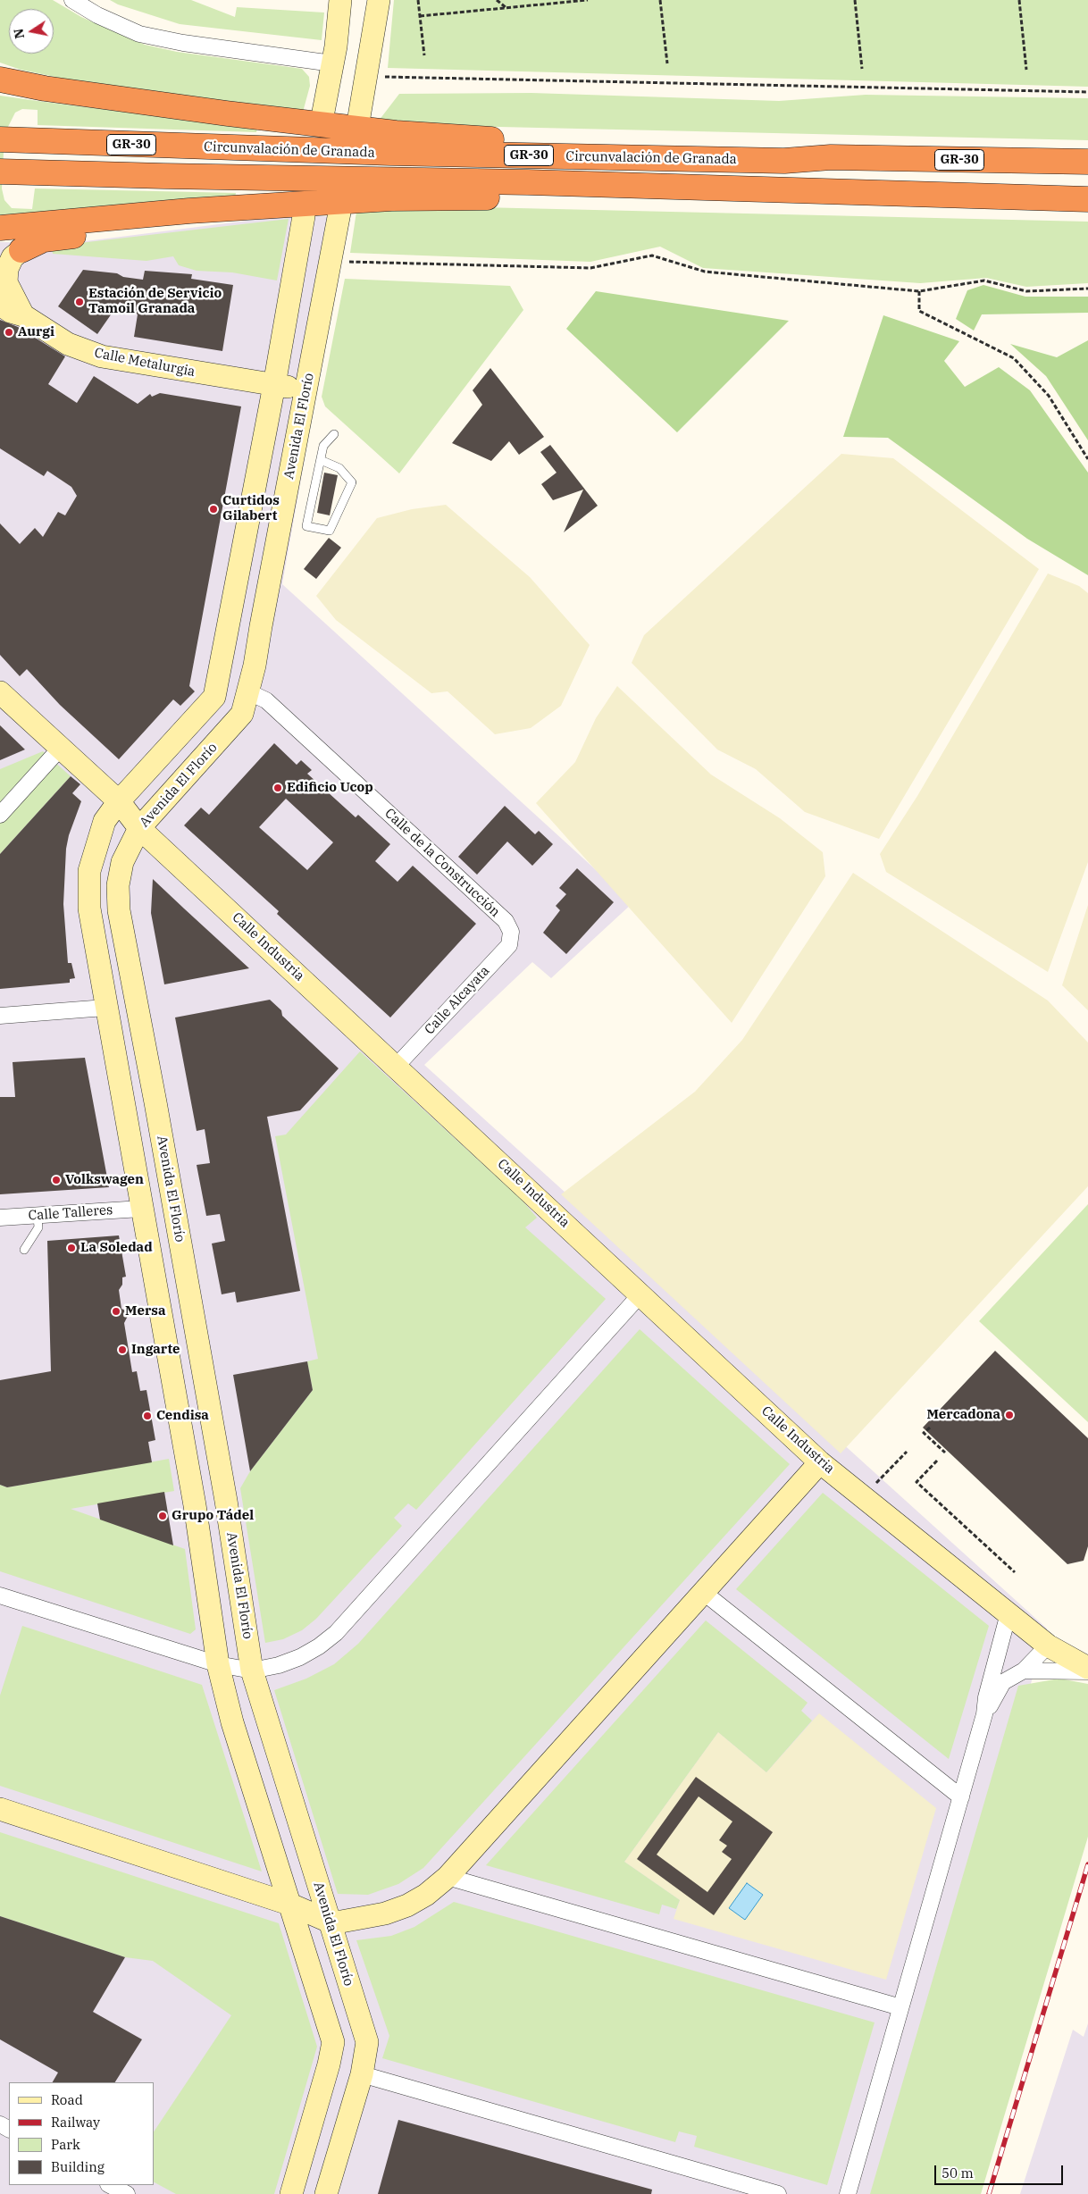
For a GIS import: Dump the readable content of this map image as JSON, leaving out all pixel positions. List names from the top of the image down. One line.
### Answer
{"streets":{"highway":["GR-30","Circunvalación de Granada"],"main road":["Calle Metalurgia","Avenida El Florío","Calle Industria"],"street":["Calle de la Construcción","Calle Alcayata","Calle Talleres"]},"crossings":[["Calle Metalurgia","Avenida El Florío"],["Avenida El Florío","Calle de la Construcción"],["Avenida El Florío","Calle Industria"],["Calle de la Construcción","Calle Alcayata"],["Calle Industria","Calle Alcayata"]],"places":["Estación de Servicio Tamoil Granada","Aurgi","Curtidos Gilabert","Edificio Ucop","Volkswagen","La Soledad","Mersa","Ingarte","Mercadona","Cendisa","Grupo Tádel"],"legend":["Road","Railway","Park","Building"],"scale_bar":"50 m","north":"left"}
